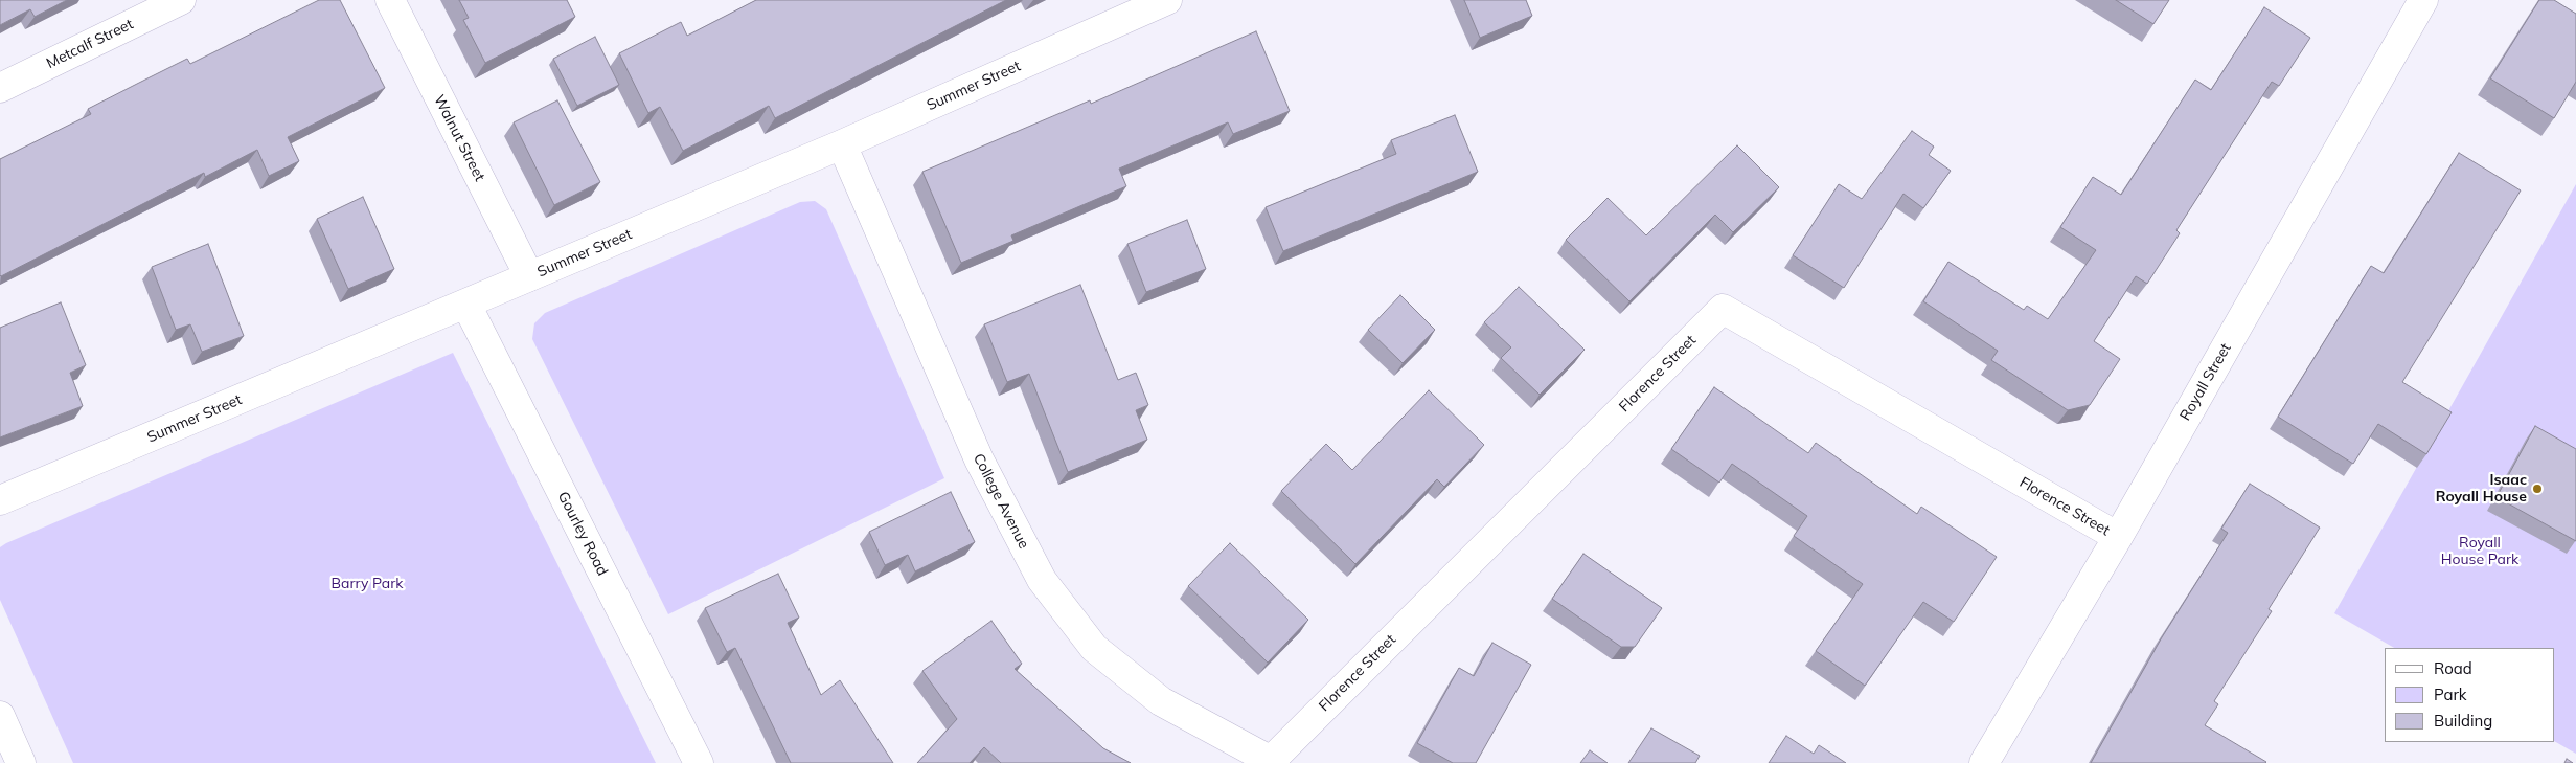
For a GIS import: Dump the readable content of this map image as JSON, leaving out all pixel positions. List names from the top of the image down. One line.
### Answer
{"streets":{"street":["Metcalf Street","Summer Street","Walnut Street","Florence Street","Royall Street","College Avenue","Gourley Road"]},"crossings":[["Summer Street","Walnut Street"],["Summer Street","College Avenue"],["Summer Street","Gourley Road"],["Florence Street","Royall Street"],["Florence Street","College Avenue"]],"parks":["Royall House Park","Barry Park"],"places":["Isaac Royall House"],"legend":["Road","Park","Building"]}
